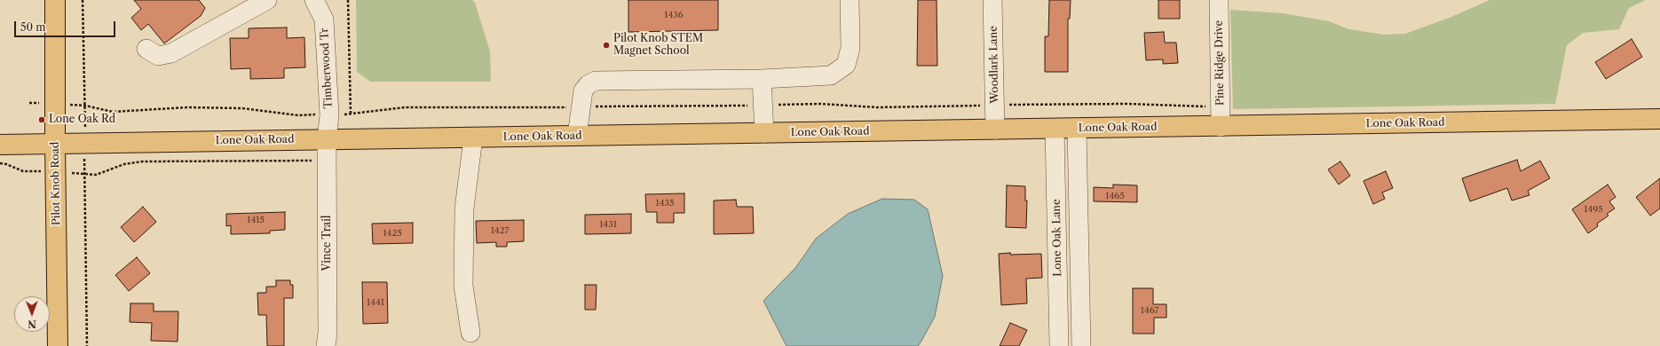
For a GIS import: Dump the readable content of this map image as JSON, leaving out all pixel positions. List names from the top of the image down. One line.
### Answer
{"streets":{"main road":["Lone Oak Road","Pilot Knob Road"],"street":["Pine Ridge Drive","Woodlark Lane","Timberwood Tr","Lone Oak Lane","Vince Trail"]},"crossings":[["Pine Ridge Drive","Lone Oak Road"],["Woodlark Lane","Lone Oak Road"],["Timberwood Tr","Lone Oak Road"],["Timberwood Tr","Vince Trail"],["Lone Oak Road","Pilot Knob Road"],["Lone Oak Road","Lone Oak Lane"],["Lone Oak Road","Vince Trail"]],"places":["Pilot Knob STEM Magnet School","Lone Oak Rd"],"house_numbers":["1436","1465","1435","1495","1415","1431","1427","1425","1441","1467"],"scale_bar":"50 m","north":"bottom"}
